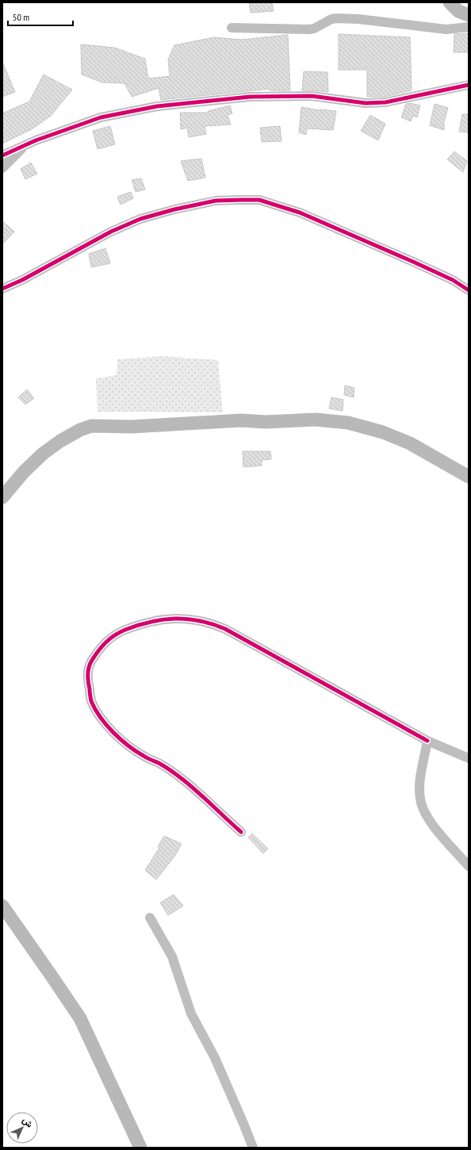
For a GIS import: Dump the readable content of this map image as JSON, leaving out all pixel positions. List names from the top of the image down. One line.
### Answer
{"scale_bar":"50 m","north":"top right"}
